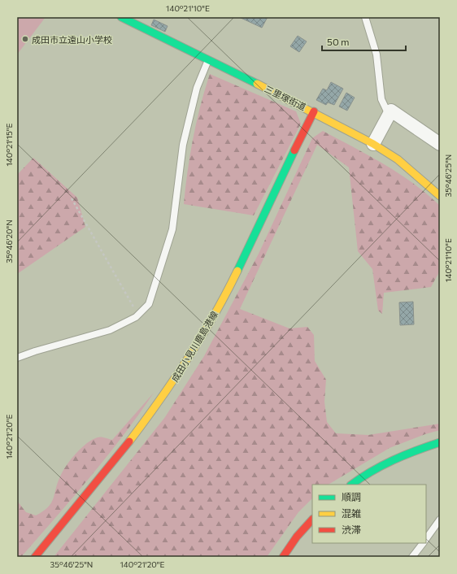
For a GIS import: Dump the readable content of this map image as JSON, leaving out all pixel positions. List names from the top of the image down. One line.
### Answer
{"streets":{"main road":["三里塚街道","成田小見川鹿島港線"]},"crossings":[["三里塚街道","成田小見川鹿島港線"]],"places":["成田市立遠山小学校"],"legend":["順調","混雑","渋滞"],"scale_bar":"50 m","coordinates":["140°21'10\"E","140°21'15\"E","35°46'25\"N","35°46'20\"N","140°21'20\"E"]}
